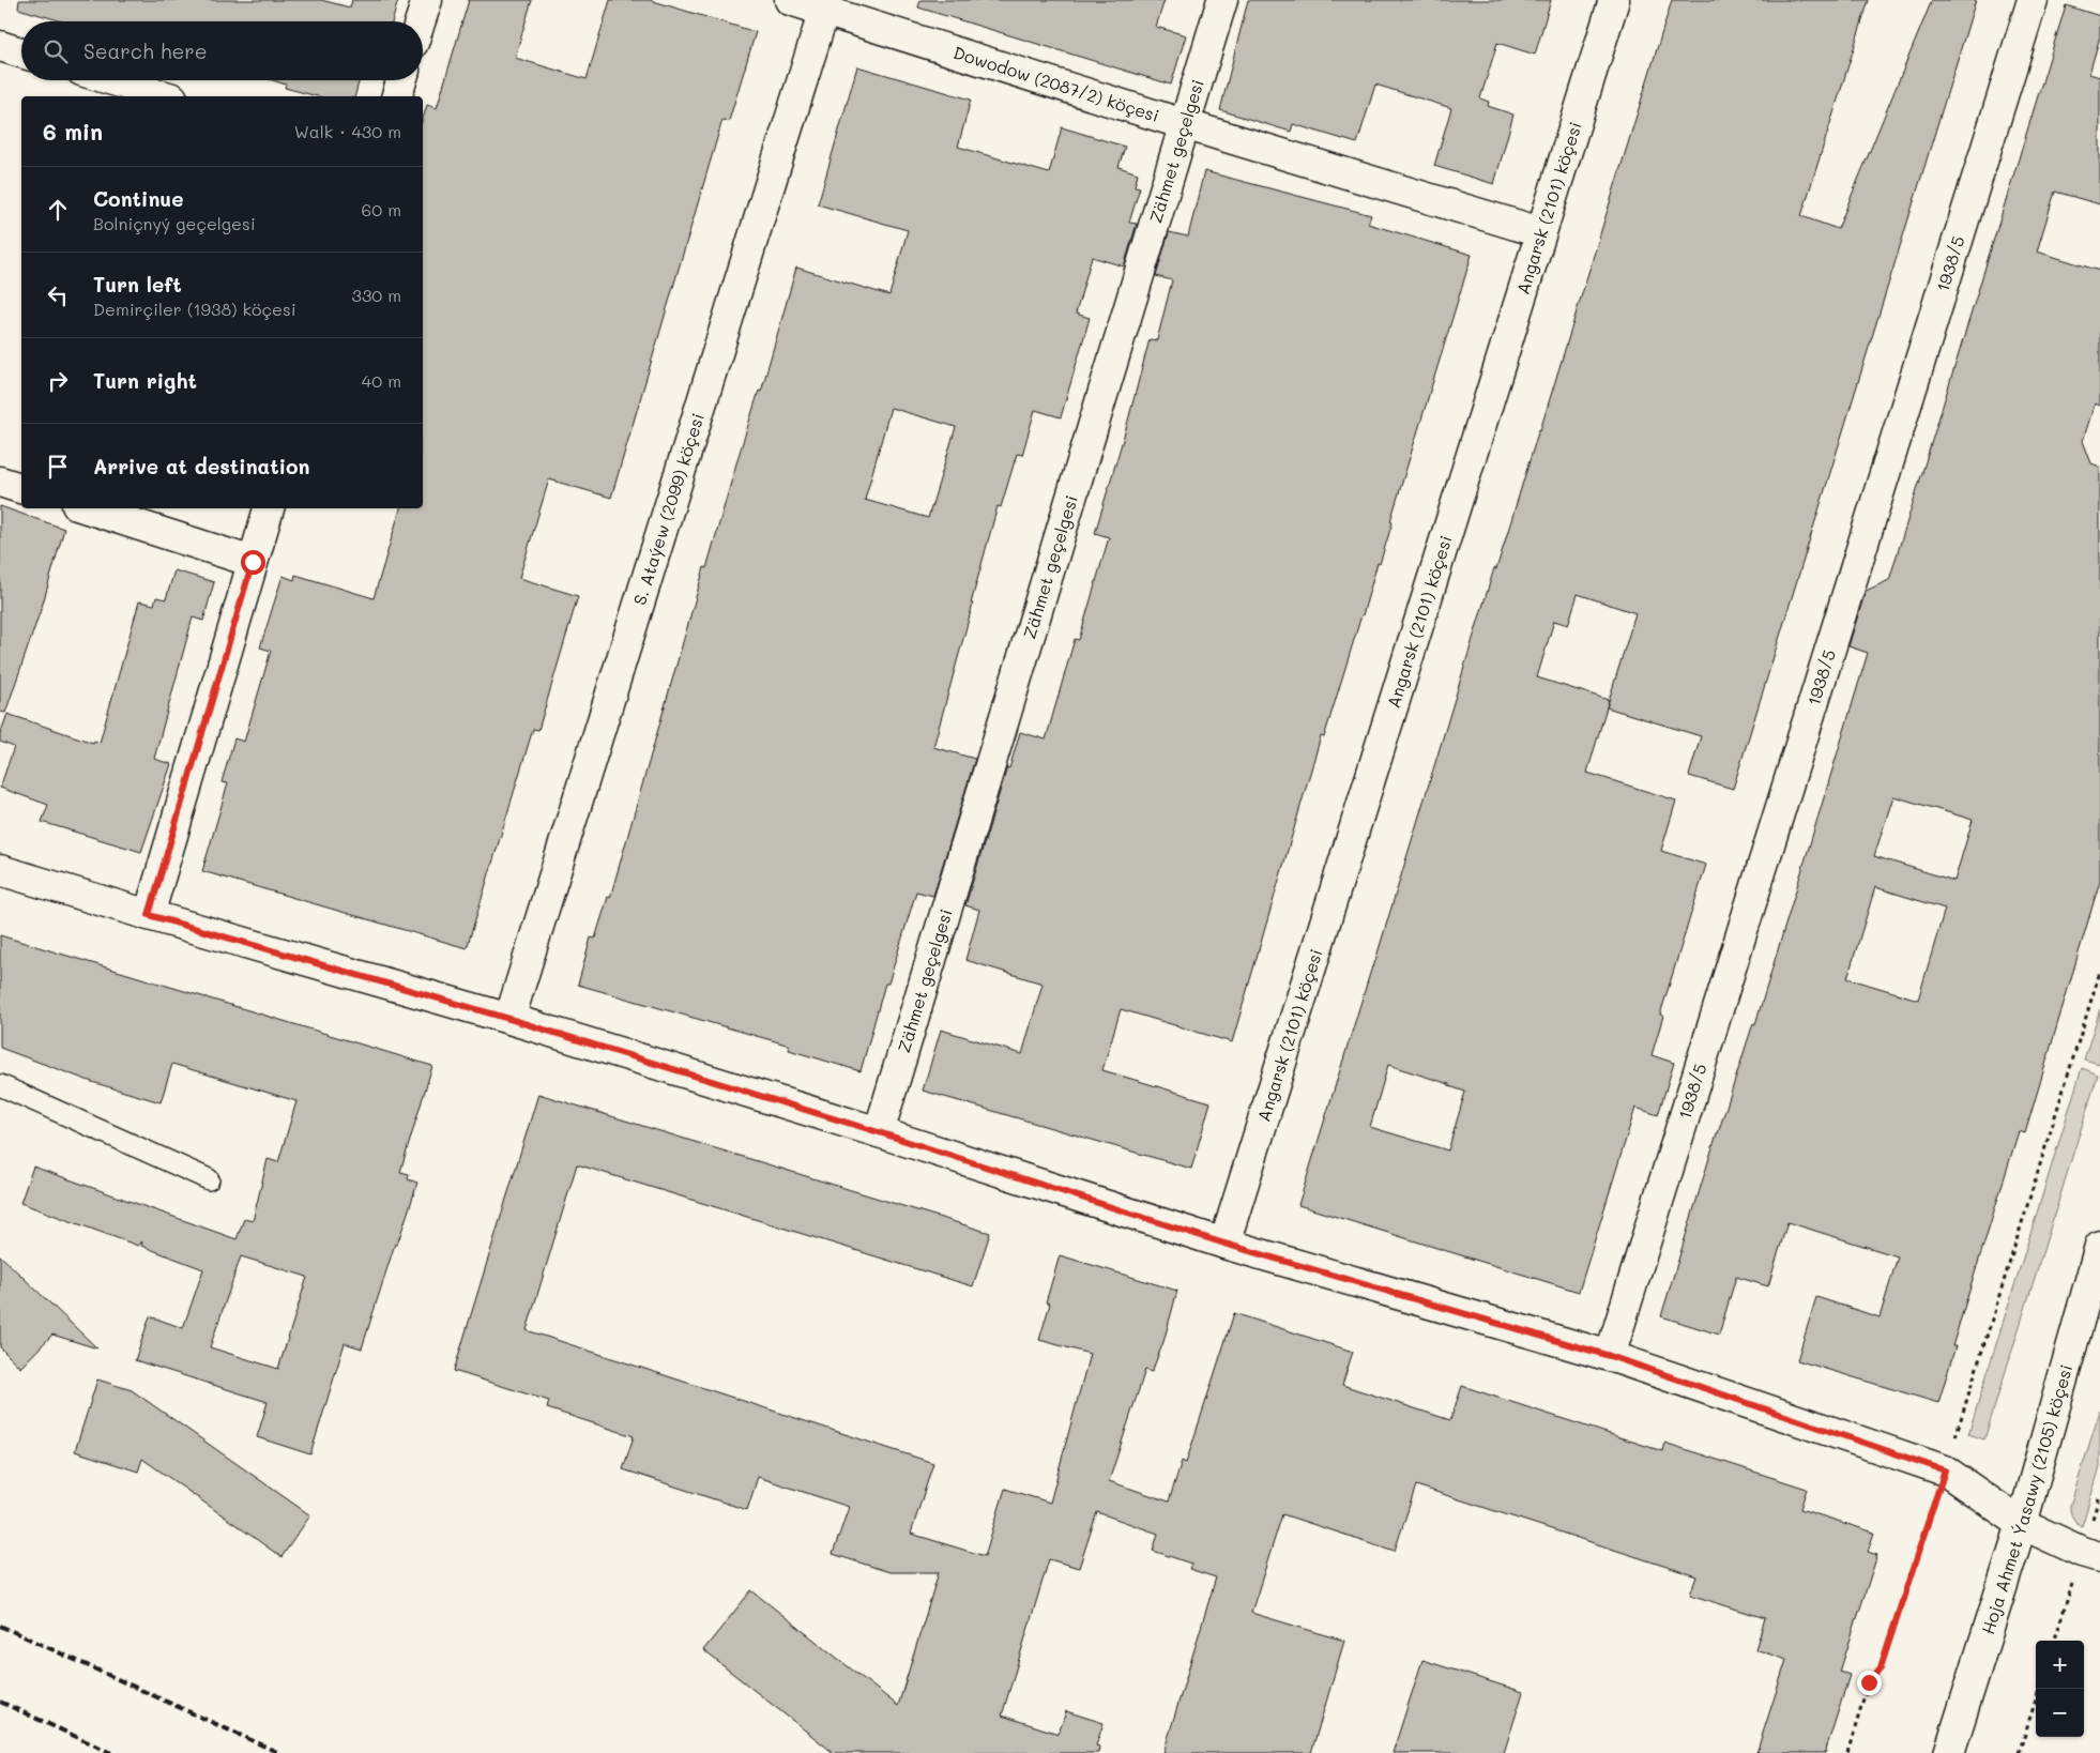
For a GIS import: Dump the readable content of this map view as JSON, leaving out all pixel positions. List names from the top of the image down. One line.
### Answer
{"streets":{"street":["Dowodow (2087/2) köçesi","Zähmet geçelgesi","Angarsk (2101) köçesi","1938/5","S. Ataýew (2099) köçesi","Hoja Ahmet Ýasawy (2105) köçesi"]},"crossings":[["Dowodow (2087/2) köçesi","Zähmet geçelgesi"],["Dowodow (2087/2) köçesi","Angarsk (2101) köçesi"],["Dowodow (2087/2) köçesi","S. Ataýew (2099) köçesi"]],"page":{"search":"Search here","heading":["6 min","Walk · 430 m"],"list":[["Continue","Bolniçnyý geçelgesi","60 m"],["Turn left","Demirçiler (1938) köçesi","330 m"],["Turn right","40 m"],"Arrive at destination"],"map_buttons":["+","−"]}}
